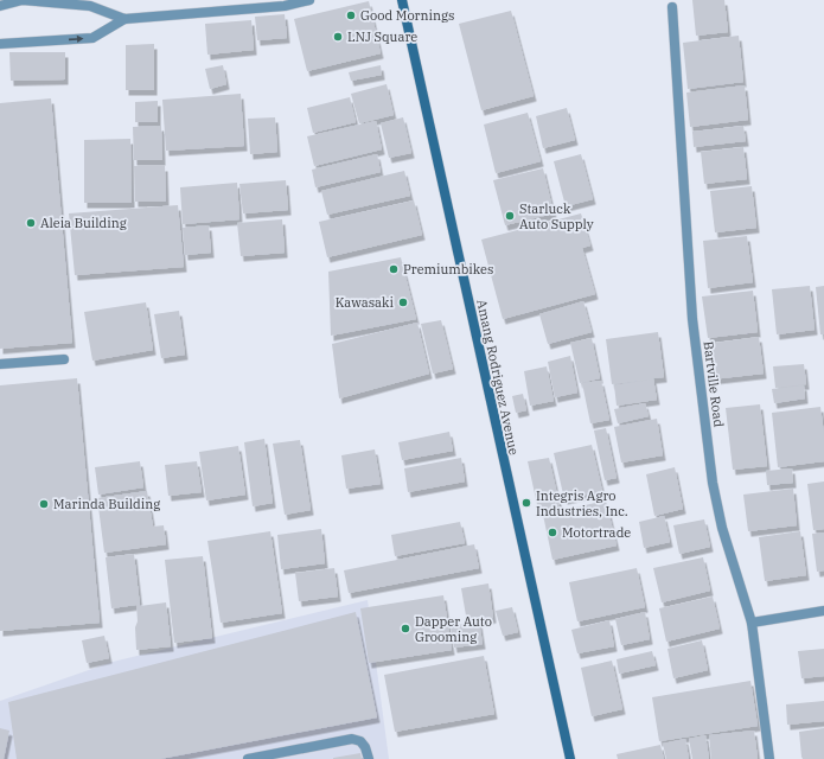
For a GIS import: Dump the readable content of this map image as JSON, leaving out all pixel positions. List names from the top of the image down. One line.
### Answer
{"streets":{"main road":["Amang Rodriguez Avenue"],"street":["Bartville Road"]},"places":["Good Mornings","LNJ Square","Starluck Auto Supply","Aleia Building","Premiumbikes","Kawasaki","Integris Agro Industries, Inc.","Marinda Building","Motortrade","Dapper Auto Grooming"]}
